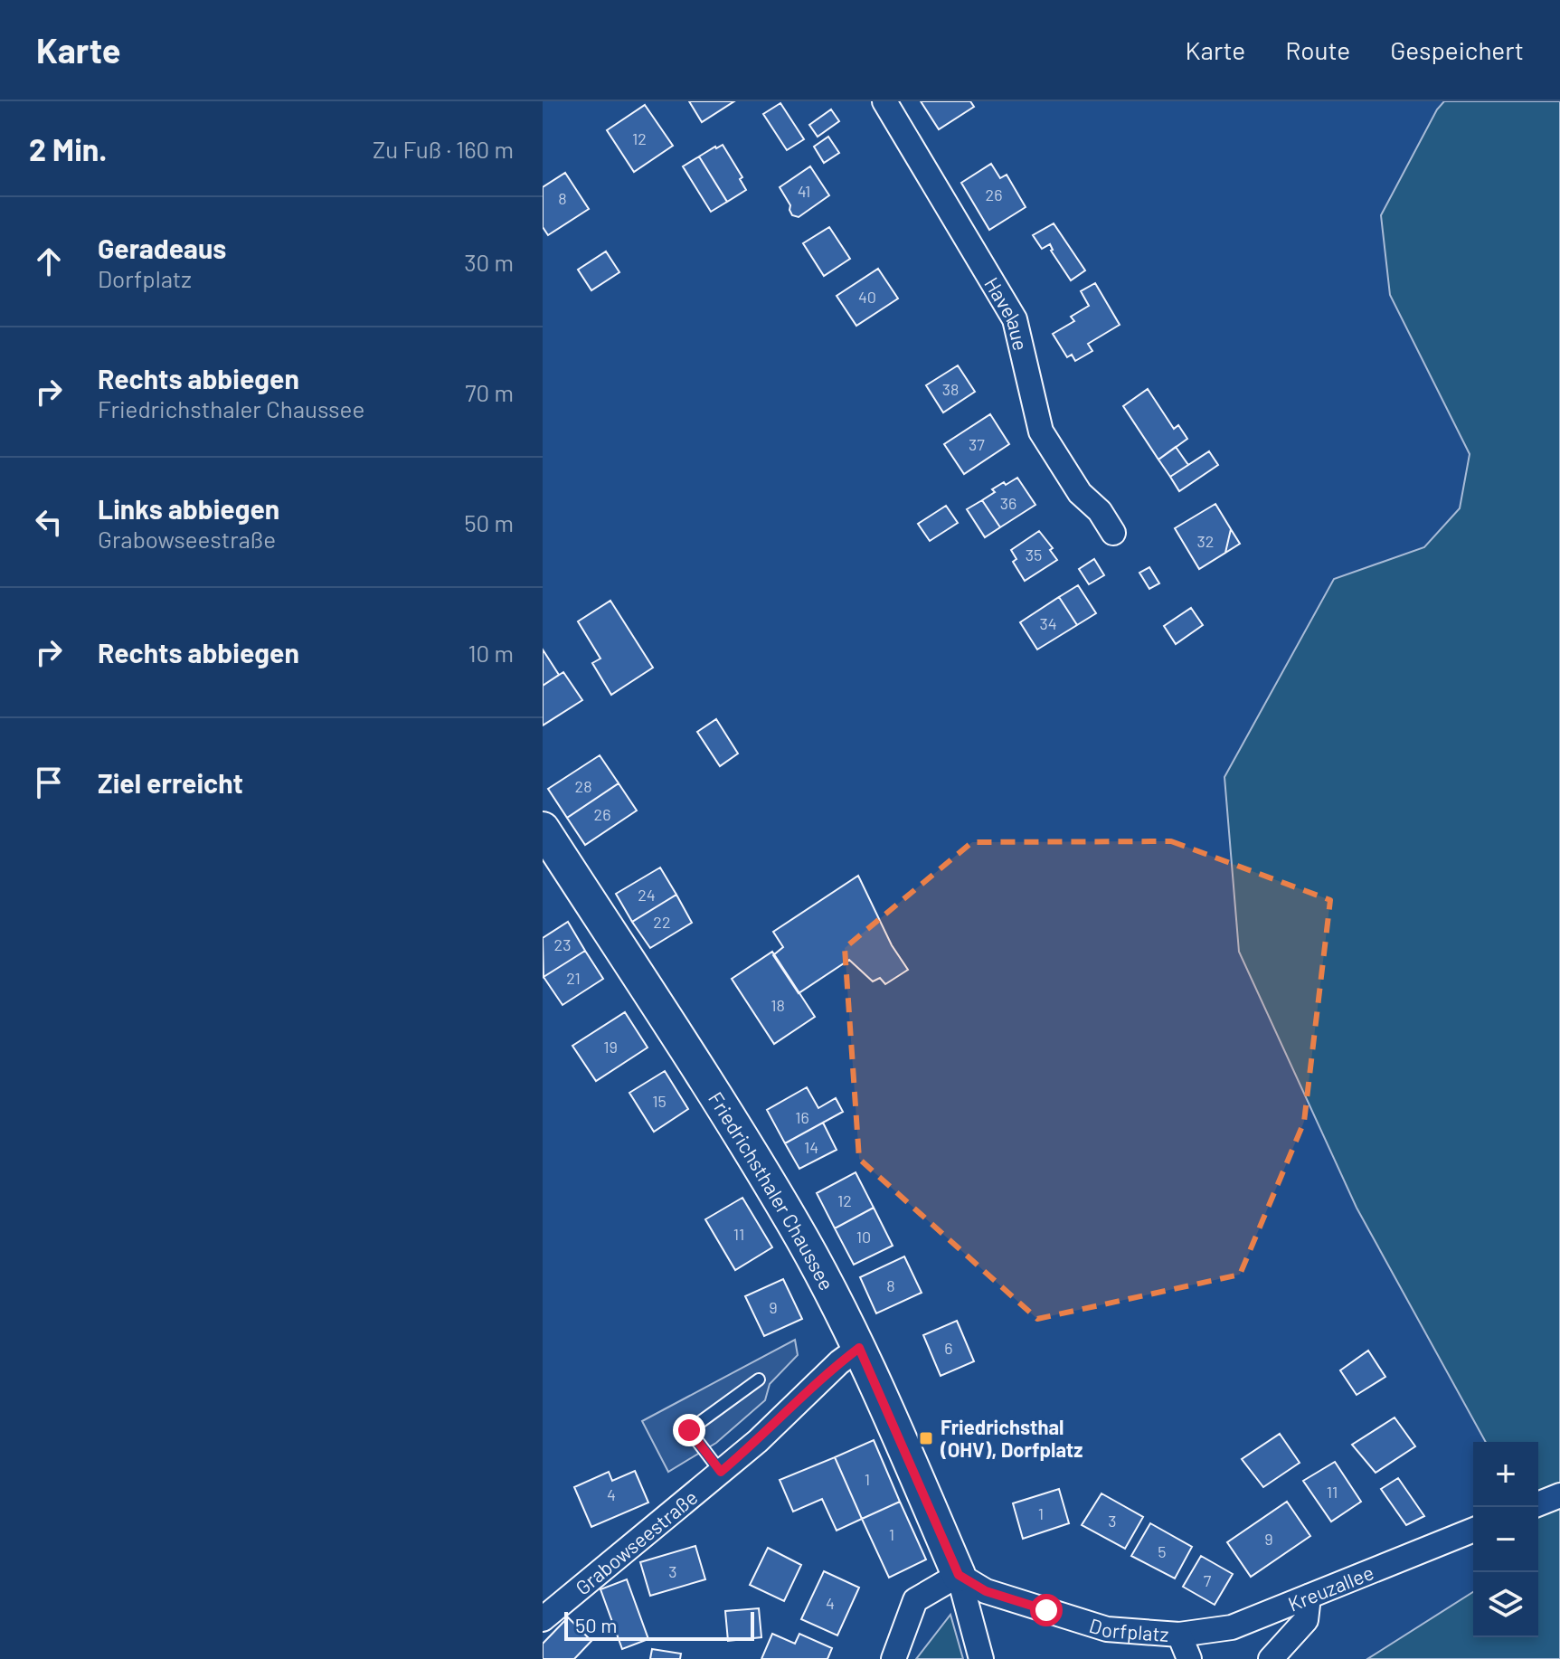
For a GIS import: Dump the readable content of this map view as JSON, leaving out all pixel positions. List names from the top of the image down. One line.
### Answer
{"streets":{"street":["Havelaue","Friedrichsthaler Chaussee","Grabowseestraße","Kreuzallee","Dorfplatz"]},"crossings":[["Friedrichsthaler Chaussee","Grabowseestraße"],["Friedrichsthaler Chaussee","Dorfplatz"],["Kreuzallee","Dorfplatz"]],"places":{"transit":["Friedrichsthal (OHV), Dorfplatz"]},"house_numbers":["12","41","26","8","40","38","37","36","32","35","34","28","26","24","22","23","21","18","19","15","16","14","12","11","10","8","9","6","1","11","4","1","3","1","9","5","3","7","4"],"scale_bar":"50 m","page":{"header":"Karte","nav":["Karte","Route","Gespeichert"],"heading":["2 Min.","Zu Fuß · 160 m"],"list":[["Geradeaus","Dorfplatz","30 m"],["Rechts abbiegen","Friedrichsthaler Chaussee","70 m"],["Links abbiegen","Grabowseestraße","50 m"],["Rechts abbiegen","10 m"],"Ziel erreicht"],"map_buttons":["+","−"],"scale":"50 m"}}
